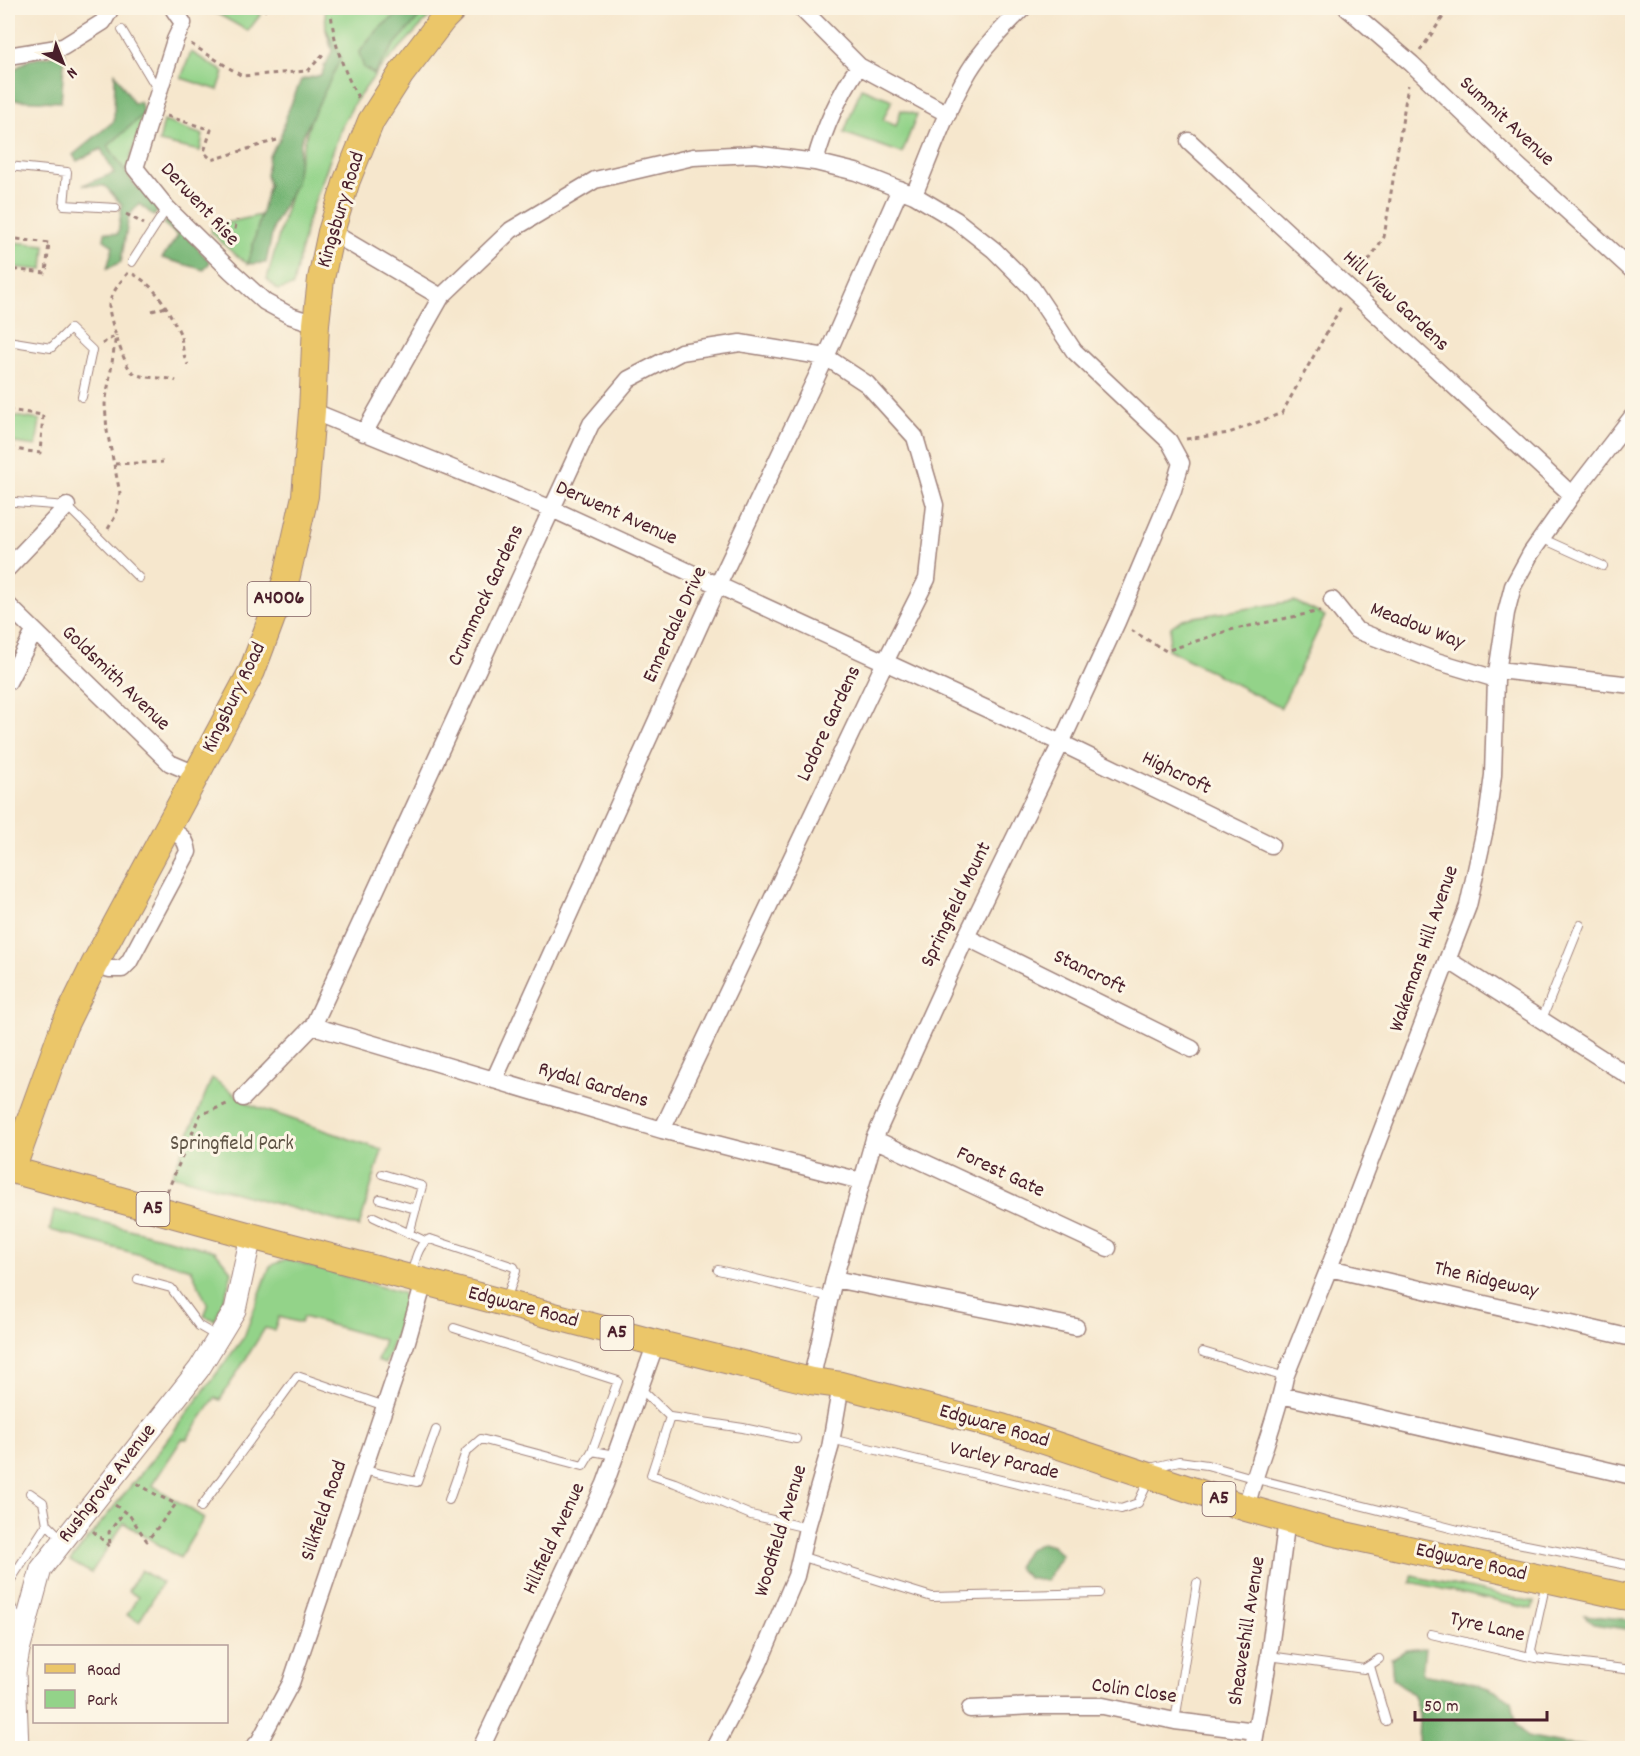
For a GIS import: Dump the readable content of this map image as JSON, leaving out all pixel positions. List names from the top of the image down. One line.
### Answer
{"streets":{"main road":["Kingsbury Road","A4006","A5","Edgware Road"],"street":["Summit Avenue","Derwent Rise","Hill View Gardens","Derwent Avenue","Crummock Gardens","Ennerdale Drive","Meadow Way","Goldsmith Avenue","Lodore Gardens","Highcroft","Springfield Mount","Wakemans Hill Avenue","Stancroft","Rydal Gardens","Forest Gate","The Ridgeway","Rushgrove Avenue","Silkfield Road","Woodfield Avenue","Hillfield Avenue","Sheaveshill Avenue","Colin Close"],"lane":["Varley Parade","Tyre Lane"]},"crossings":[["Derwent Rise","Kingsbury Road"],["Kingsbury Road","Derwent Avenue"],["Kingsbury Road","Goldsmith Avenue"],["Kingsbury Road","Edgware Road"],["Hill View Gardens","Wakemans Hill Avenue"],["Derwent Avenue","Crummock Gardens"],["Derwent Avenue","Ennerdale Drive"],["Derwent Avenue","Lodore Gardens"],["Derwent Avenue","Highcroft"],["Derwent Avenue","Springfield Mount"],["Crummock Gardens","Ennerdale Drive"],["Crummock Gardens","Lodore Gardens"],["Crummock Gardens","Rydal Gardens"],["Ennerdale Drive","Lodore Gardens"],["Ennerdale Drive","Springfield Mount"],["Ennerdale Drive","Rydal Gardens"],["Meadow Way","Wakemans Hill Avenue"],["Lodore Gardens","Rydal Gardens"],["Highcroft","Springfield Mount"],["Springfield Mount","Stancroft"],["Springfield Mount","Rydal Gardens"],["Springfield Mount","Forest Gate"],["Springfield Mount","Edgware Road"],["Wakemans Hill Avenue","The Ridgeway"],["Wakemans Hill Avenue","Edgware Road"],["Edgware Road","Varley Parade"],["Edgware Road","Rushgrove Avenue"],["Edgware Road","Silkfield Road"],["Edgware Road","Woodfield Avenue"],["Edgware Road","Hillfield Avenue"],["Edgware Road","Sheaveshill Avenue"],["Varley Parade","Woodfield Avenue"],["Sheaveshill Avenue","Colin Close"]],"parks":["Springfield Park"],"legend":["Road","Park"],"scale_bar":"50 m","north":"bottom right"}
